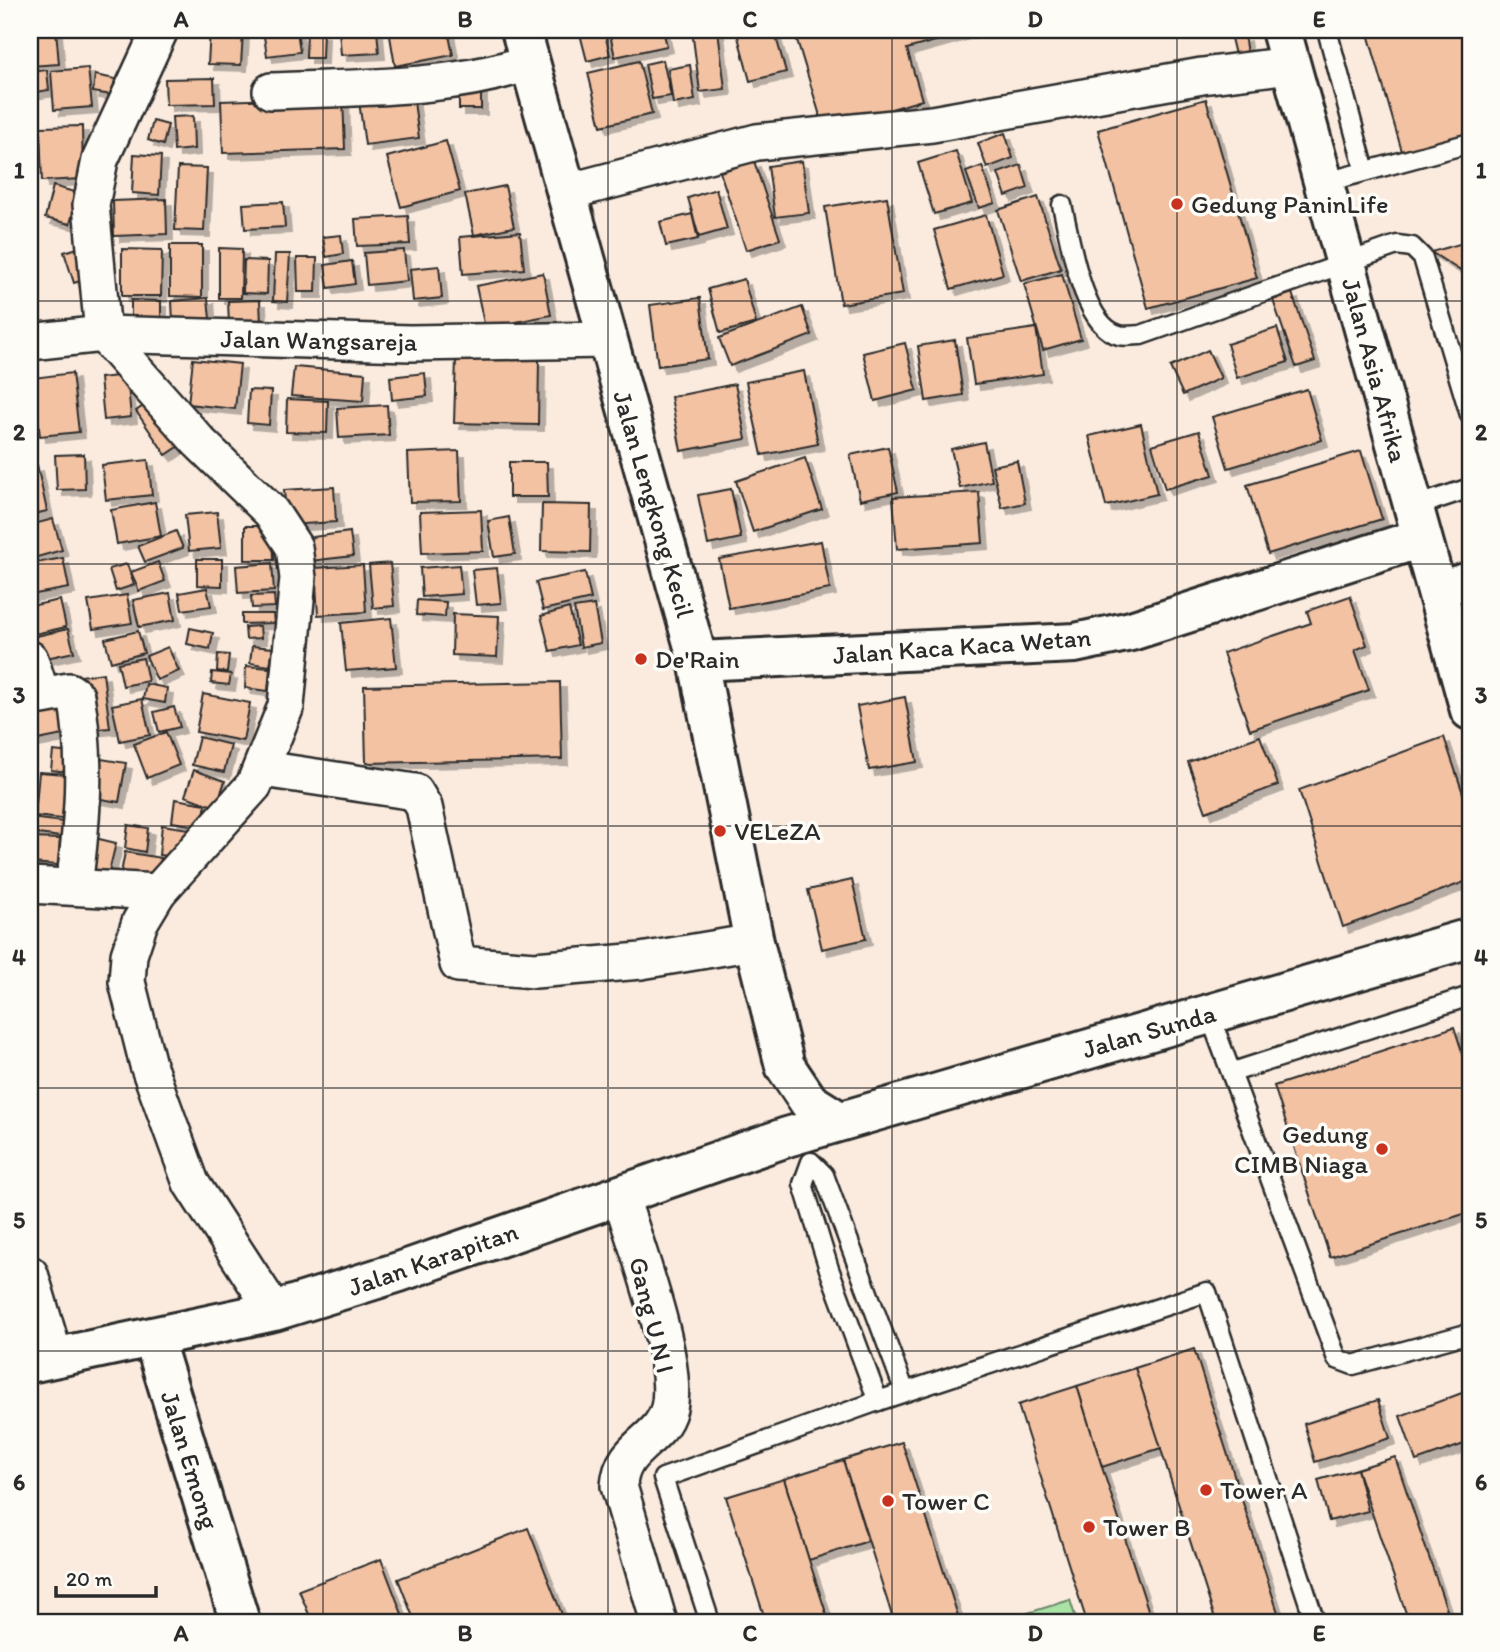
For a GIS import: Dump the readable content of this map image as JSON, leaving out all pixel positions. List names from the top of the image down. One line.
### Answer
{"streets":{"main road":["Jalan Asia Afrika","Jalan Lengkong Kecil","Jalan Kaca Kaca Wetan","Jalan Sunda","Jalan Karapitan","Jalan Emong"],"street":["Jalan Wangsareja","Gang U N I"]},"crossings":[["Jalan Wangsareja","Jalan Lengkong Kecil"],["Jalan Asia Afrika","Jalan Kaca Kaca Wetan"],["Jalan Lengkong Kecil","Jalan Kaca Kaca Wetan"],["Jalan Lengkong Kecil","Jalan Sunda"],["Jalan Lengkong Kecil","Jalan Karapitan"],["Jalan Sunda","Jalan Karapitan"],["Jalan Karapitan","Gang U N I"],["Jalan Karapitan","Jalan Emong"]],"places":["Gedung PaninLife","De'Rain","VELeZA","Gedung CIMB Niaga","Tower A","Tower C","Tower B"],"scale_bar":"20 m","grid":{"columns":["A","B","C","D","E"],"rows":["1","2","3","4","5","6"]}}
